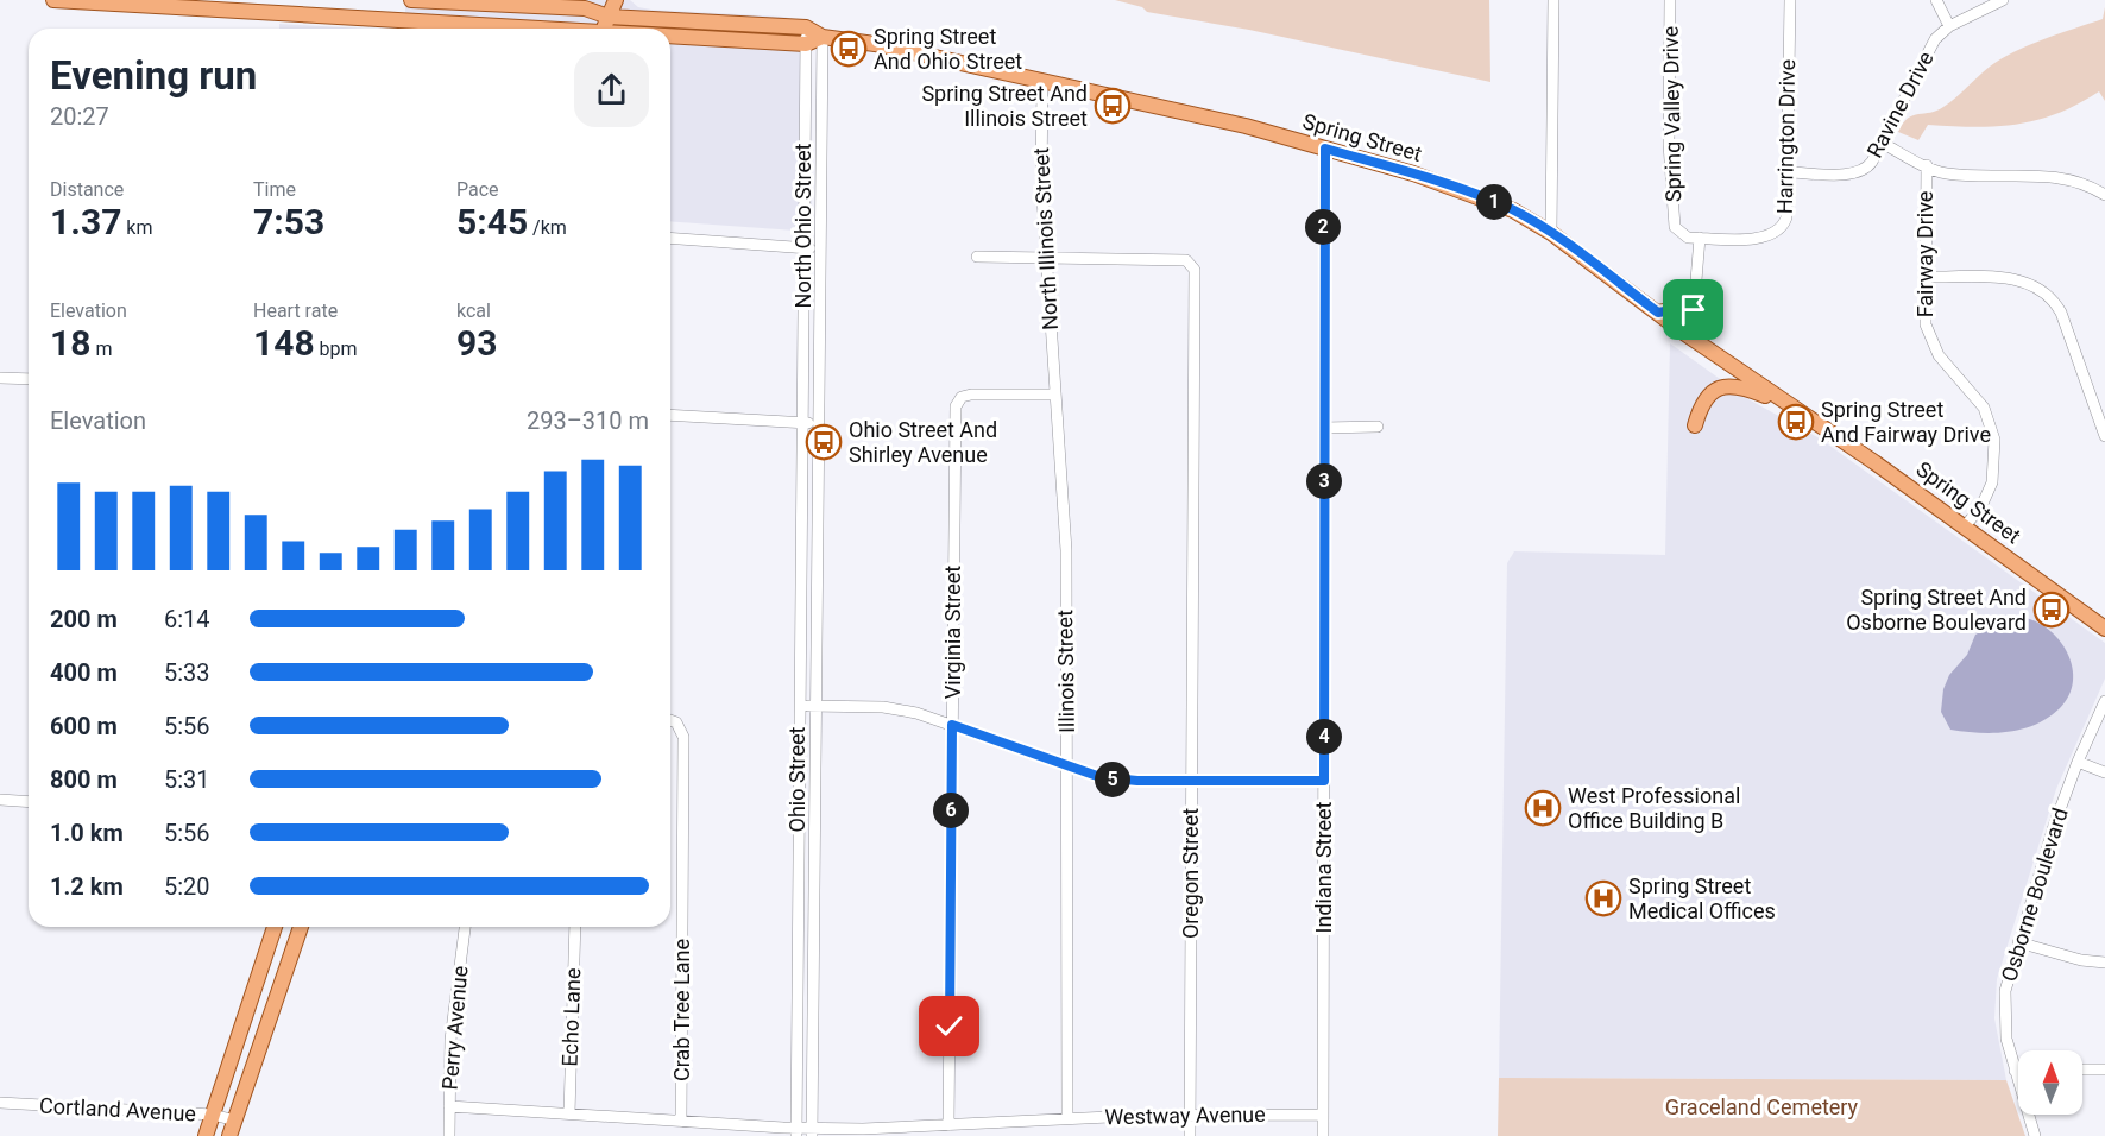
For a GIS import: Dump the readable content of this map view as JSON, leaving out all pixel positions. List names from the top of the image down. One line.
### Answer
{"streets":{"main road":["Spring Street"],"street":["Ravine Drive","Spring Valley Drive","Harrington Drive","North Ohio Street","North Illinois Street","Fairway Drive","Virginia Street","Illinois Street","Ohio Street","Indiana Street","Oregon Street","Osborne Boulevard","Crab Tree Lane","Echo Lane","Perry Avenue","Cortland Avenue","Westway Avenue"]},"crossings":[["Ravine Drive","Harrington Drive"],["Spring Valley Drive","Harrington Drive"],["Spring Street","North Ohio Street"],["Spring Street","North Illinois Street"],["Spring Street","Fairway Drive"],["Spring Street","Indiana Street"],["North Ohio Street","Ohio Street"],["North Illinois Street","Virginia Street"],["North Illinois Street","Illinois Street"],["North Illinois Street","Oregon Street"],["Virginia Street","Illinois Street"],["Virginia Street","Westway Avenue"],["Illinois Street","Westway Avenue"],["Ohio Street","Westway Avenue"],["Indiana Street","Westway Avenue"],["Oregon Street","Westway Avenue"],["Crab Tree Lane","Westway Avenue"],["Echo Lane","Westway Avenue"],["Perry Avenue","Westway Avenue"]],"parks":["Graceland Cemetery"],"places":{"bus stop":["Spring Street And Ohio Street","Spring Street And Illinois Street","Spring Street And Fairway Drive","Ohio Street And Shirley Avenue","Spring Street And Osborne Boulevard"],"hospital":["West Professional Office Building B","Spring Street Medical Offices"]},"north":"top","page":{"heading":["Evening run","20:27"],"stats":[["Distance","1.37 km"],["Time","7:53"],["Pace","5:45 /km"],["Elevation","18 m"],["Heart rate","148 bpm"],["kcal","93"]],"pins":["1","2","3","4","5","6"],"chart":["Elevation","293–310 m"],"list":[{"name":"200 m","note":"6:14"},{"name":"400 m","note":"5:33"},{"name":"600 m","note":"5:56"},{"name":"800 m","note":"5:31"},{"name":"1.0 km","note":"5:56"},{"name":"1.2 km","note":"5:20"}]}}
